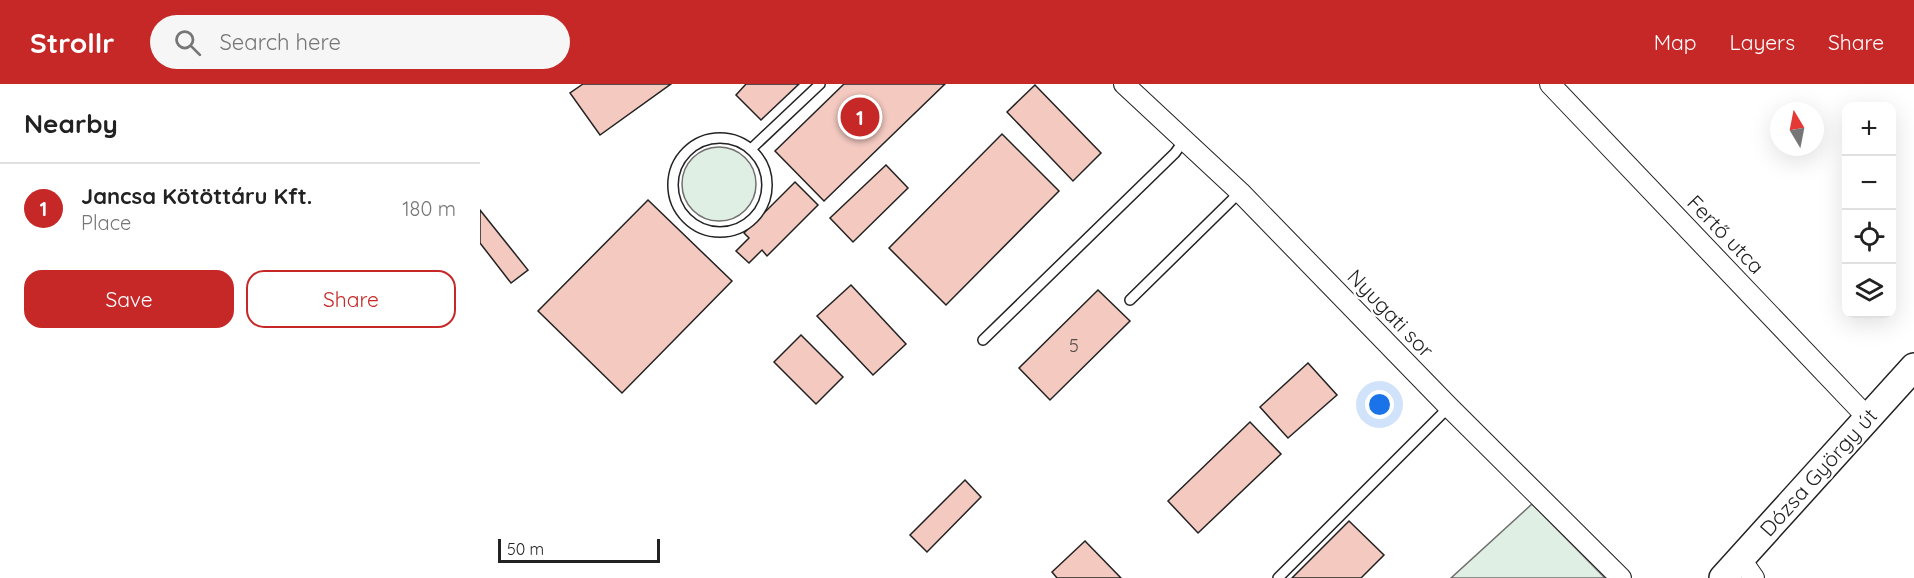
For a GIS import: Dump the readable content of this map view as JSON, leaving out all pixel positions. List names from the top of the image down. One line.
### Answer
{"streets":{"main road":["Dózsa György út"],"street":["Fertő utca","Nyugati sor"]},"crossings":[["Fertő utca","Dózsa György út"]],"house_numbers":["5"],"scale_bar":"50 m","north":"top","page":{"header":"Strollr","search":"Search here","nav":["Map","Layers","Share"],"heading":"Nearby","pins":"1","map_buttons":["+","−"],"list":[{"mark":"1","name":"Jancsa Kötöttáru Kft.","note":"Place","value":"180 m"}],"buttons":["Save","Share"],"scale":"50 m"}}
